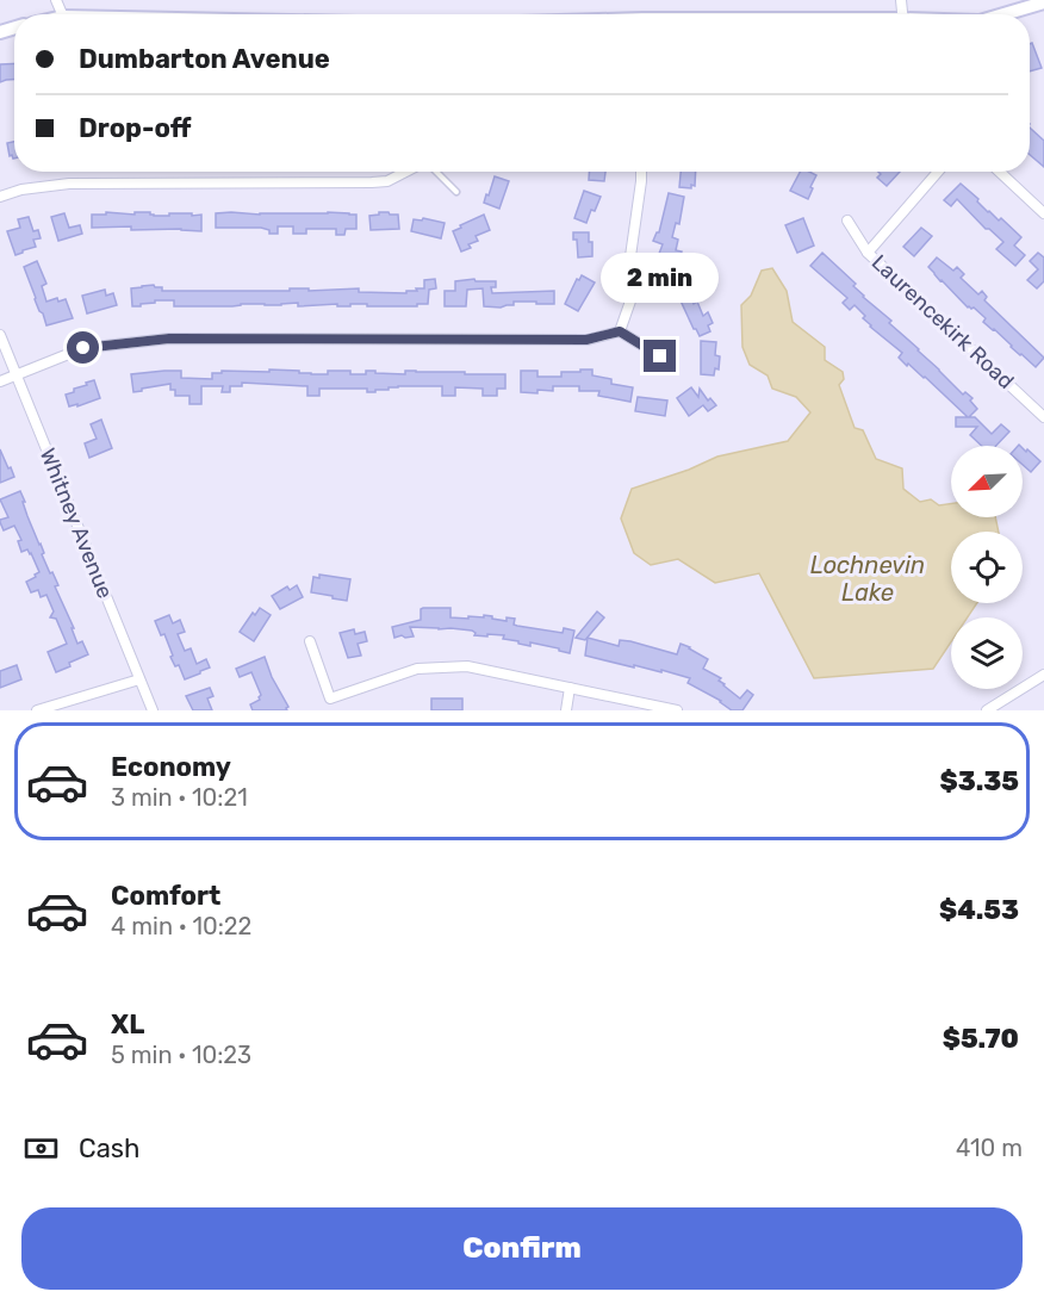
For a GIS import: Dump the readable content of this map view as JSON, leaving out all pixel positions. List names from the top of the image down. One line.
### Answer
{"streets":{"street":["Laurencekirk Road","Whitney Avenue"]},"water":["Lochnevin Lake"],"north":"bottom left","page":{"banner":["Dumbarton Avenue","Drop-off"],"bubble":"2 min","list":[{"name":"Economy","note":"3 min · 10:21","value":"$3.35"},{"name":"Comfort","note":"4 min · 10:22","value":"$4.53"},{"name":"XL","note":"5 min · 10:23","value":"$5.70"}],"pay":["Cash","410 m"],"buttons":"Confirm"}}
